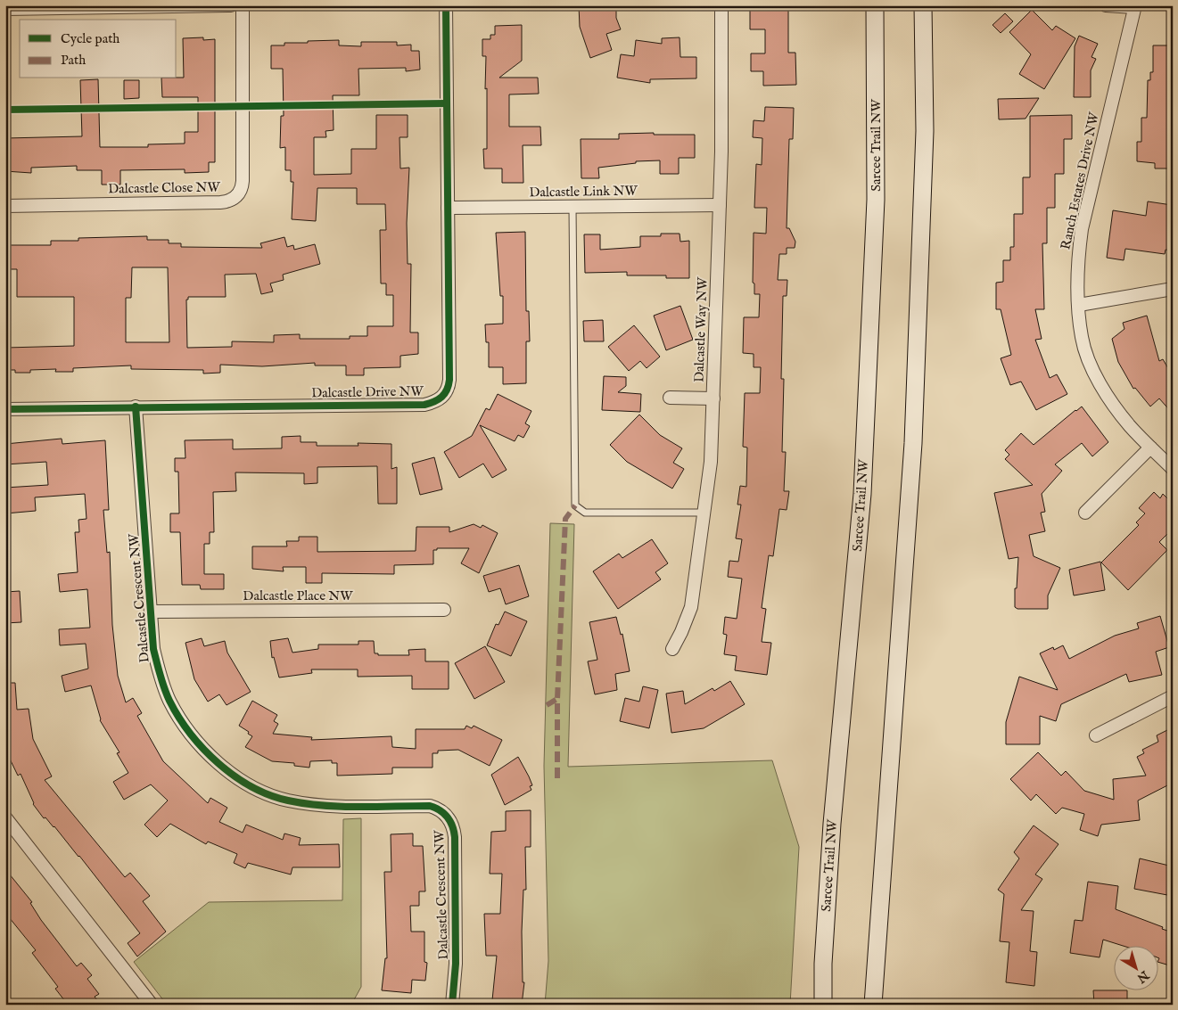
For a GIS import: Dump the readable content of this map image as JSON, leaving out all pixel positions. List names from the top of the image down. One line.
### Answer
{"streets":{"main road":["Sarcee Trail NW"],"street":["Ranch Estates Drive NW","Dalcastle Close NW","Dalcastle Link NW","Dalcastle Way NW","Dalcastle Drive NW","Dalcastle Place NW","Dalcastle Crescent NW"]},"crossings":[["Dalcastle Link NW","Dalcastle Way NW"],["Dalcastle Link NW","Dalcastle Drive NW"],["Dalcastle Drive NW","Dalcastle Crescent NW"],["Dalcastle Place NW","Dalcastle Crescent NW"]],"legend":["Cycle path","Path"],"north":"bottom right"}
